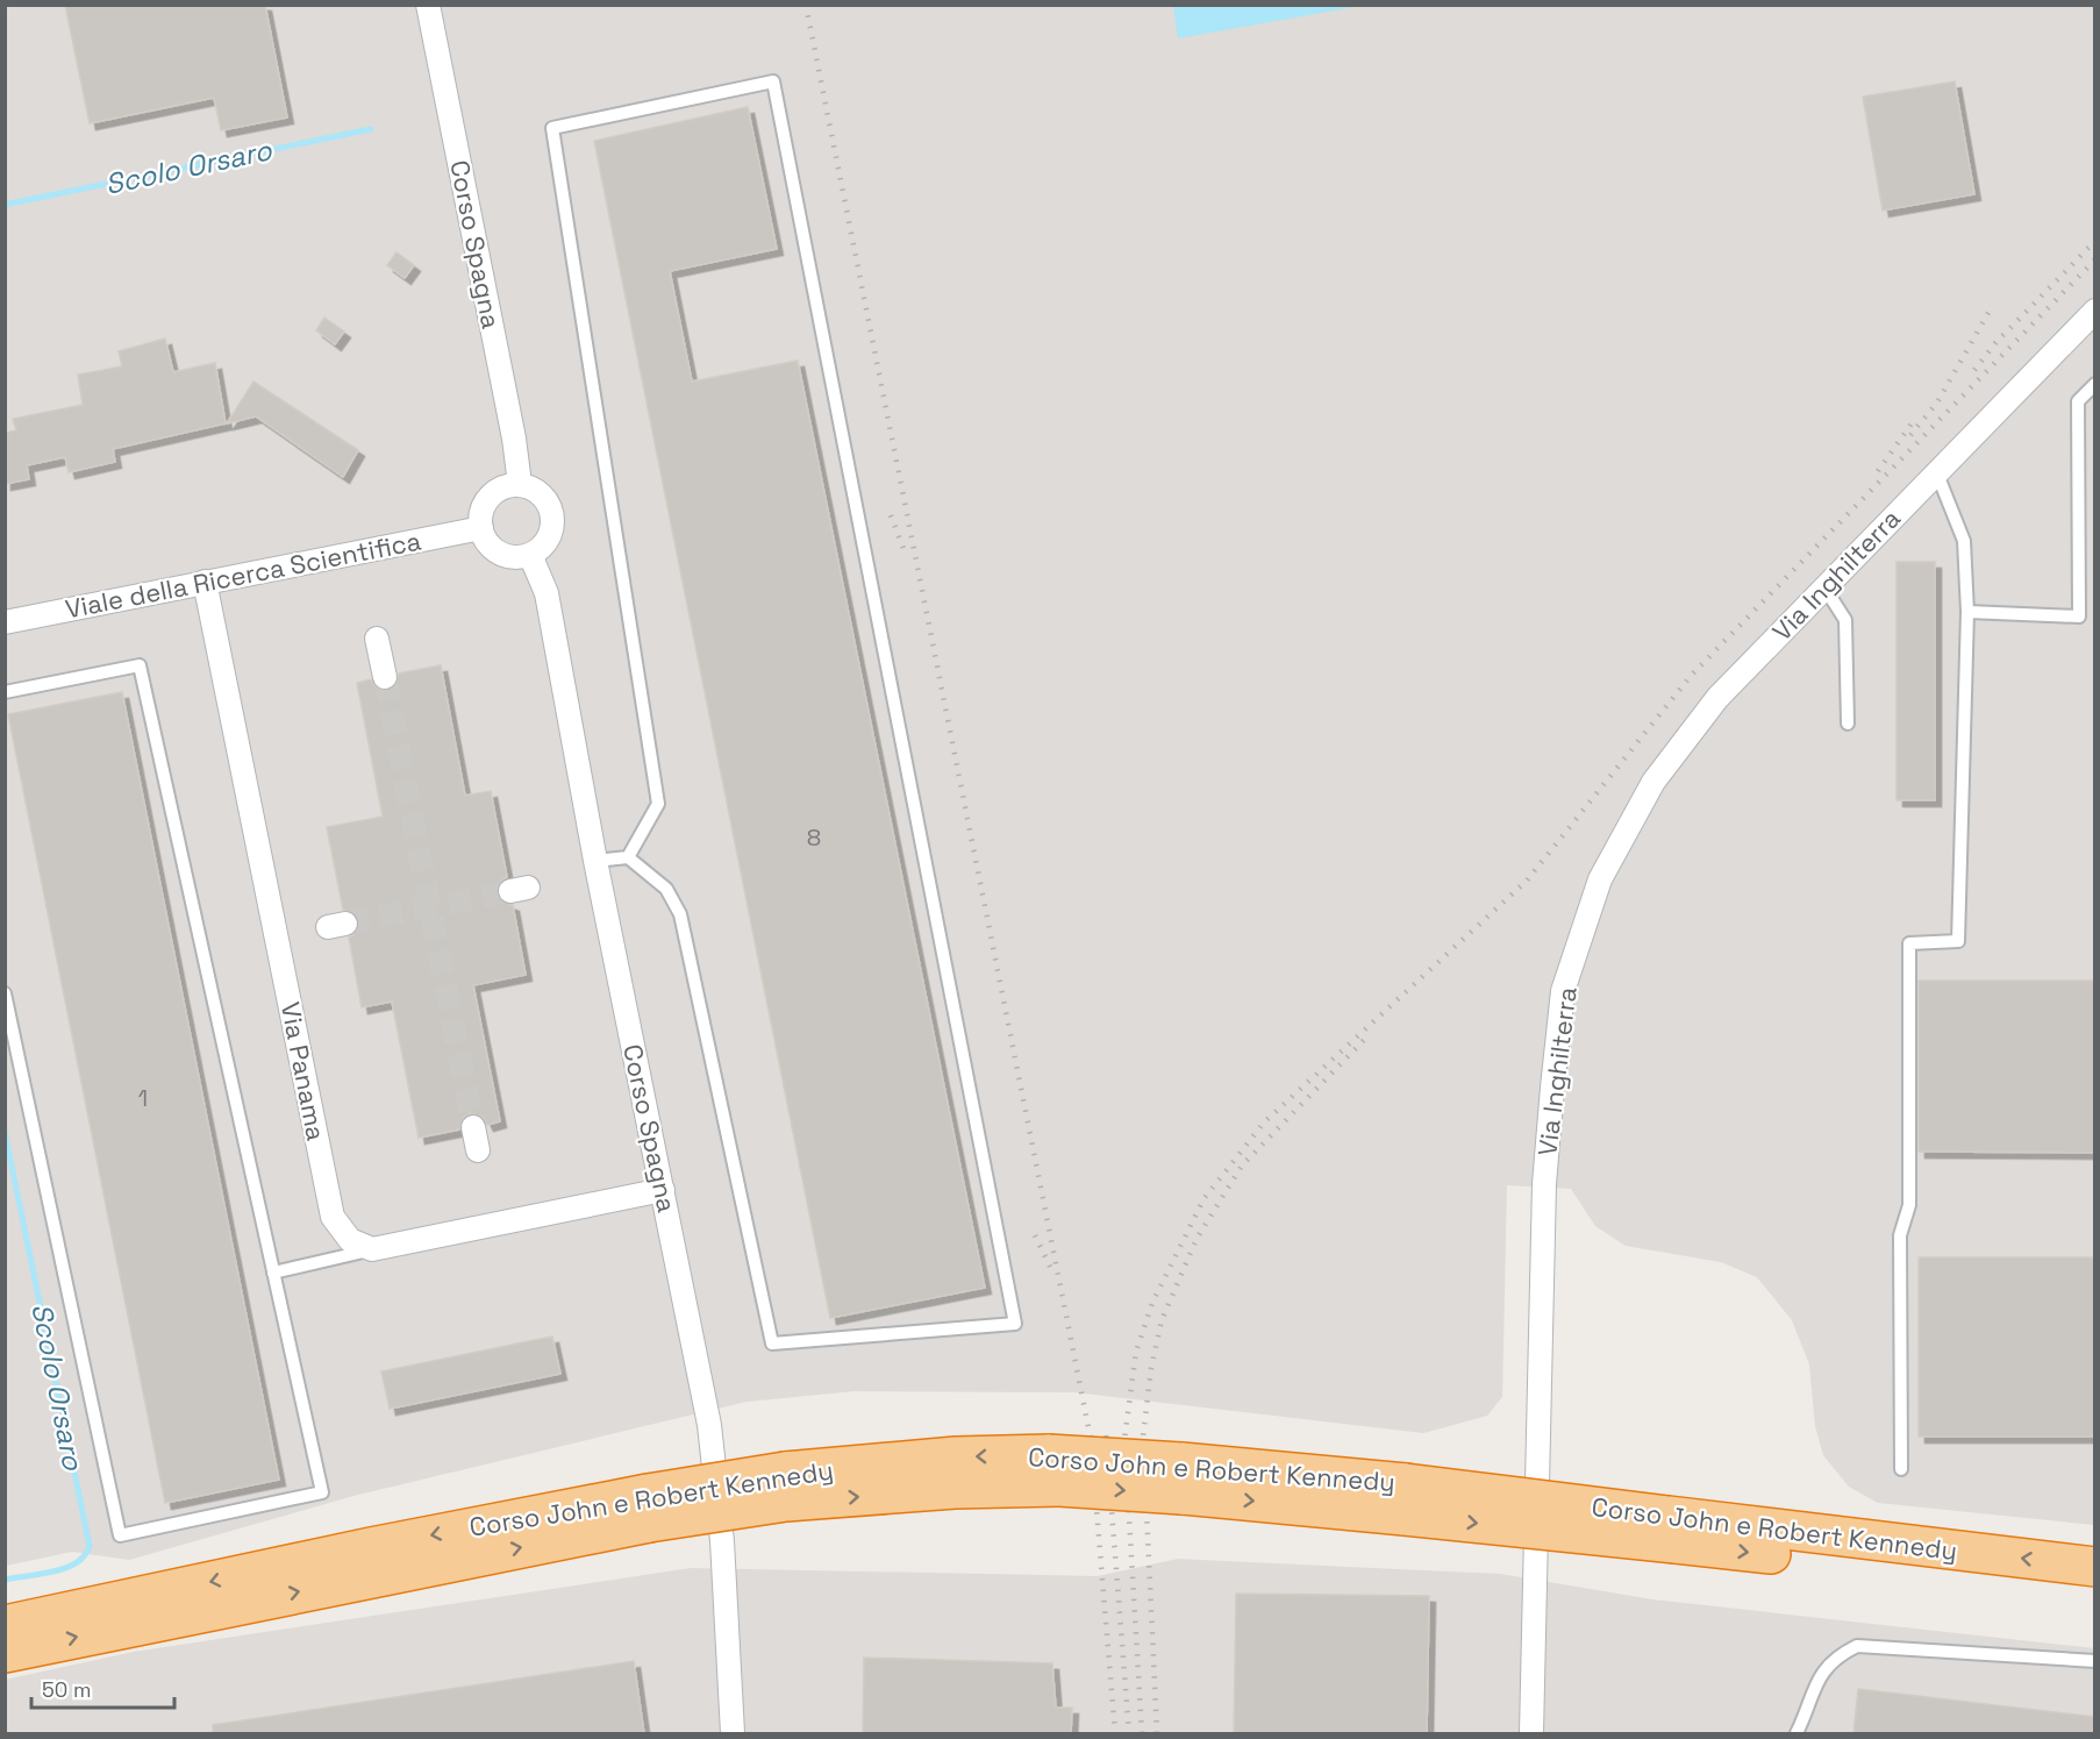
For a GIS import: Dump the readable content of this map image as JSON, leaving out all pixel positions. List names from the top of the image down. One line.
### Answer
{"streets":{"highway":["Corso John e Robert Kennedy"],"street":["Corso Spagna","Viale della Ricerca Scientifica","Via Inghilterra","Via Panama"]},"crossings":[["Corso Spagna","Viale della Ricerca Scientifica"],["Viale della Ricerca Scientifica","Via Panama"]],"water":["Scolo Orsaro"],"house_numbers":["8","1"],"scale_bar":"50 m"}
